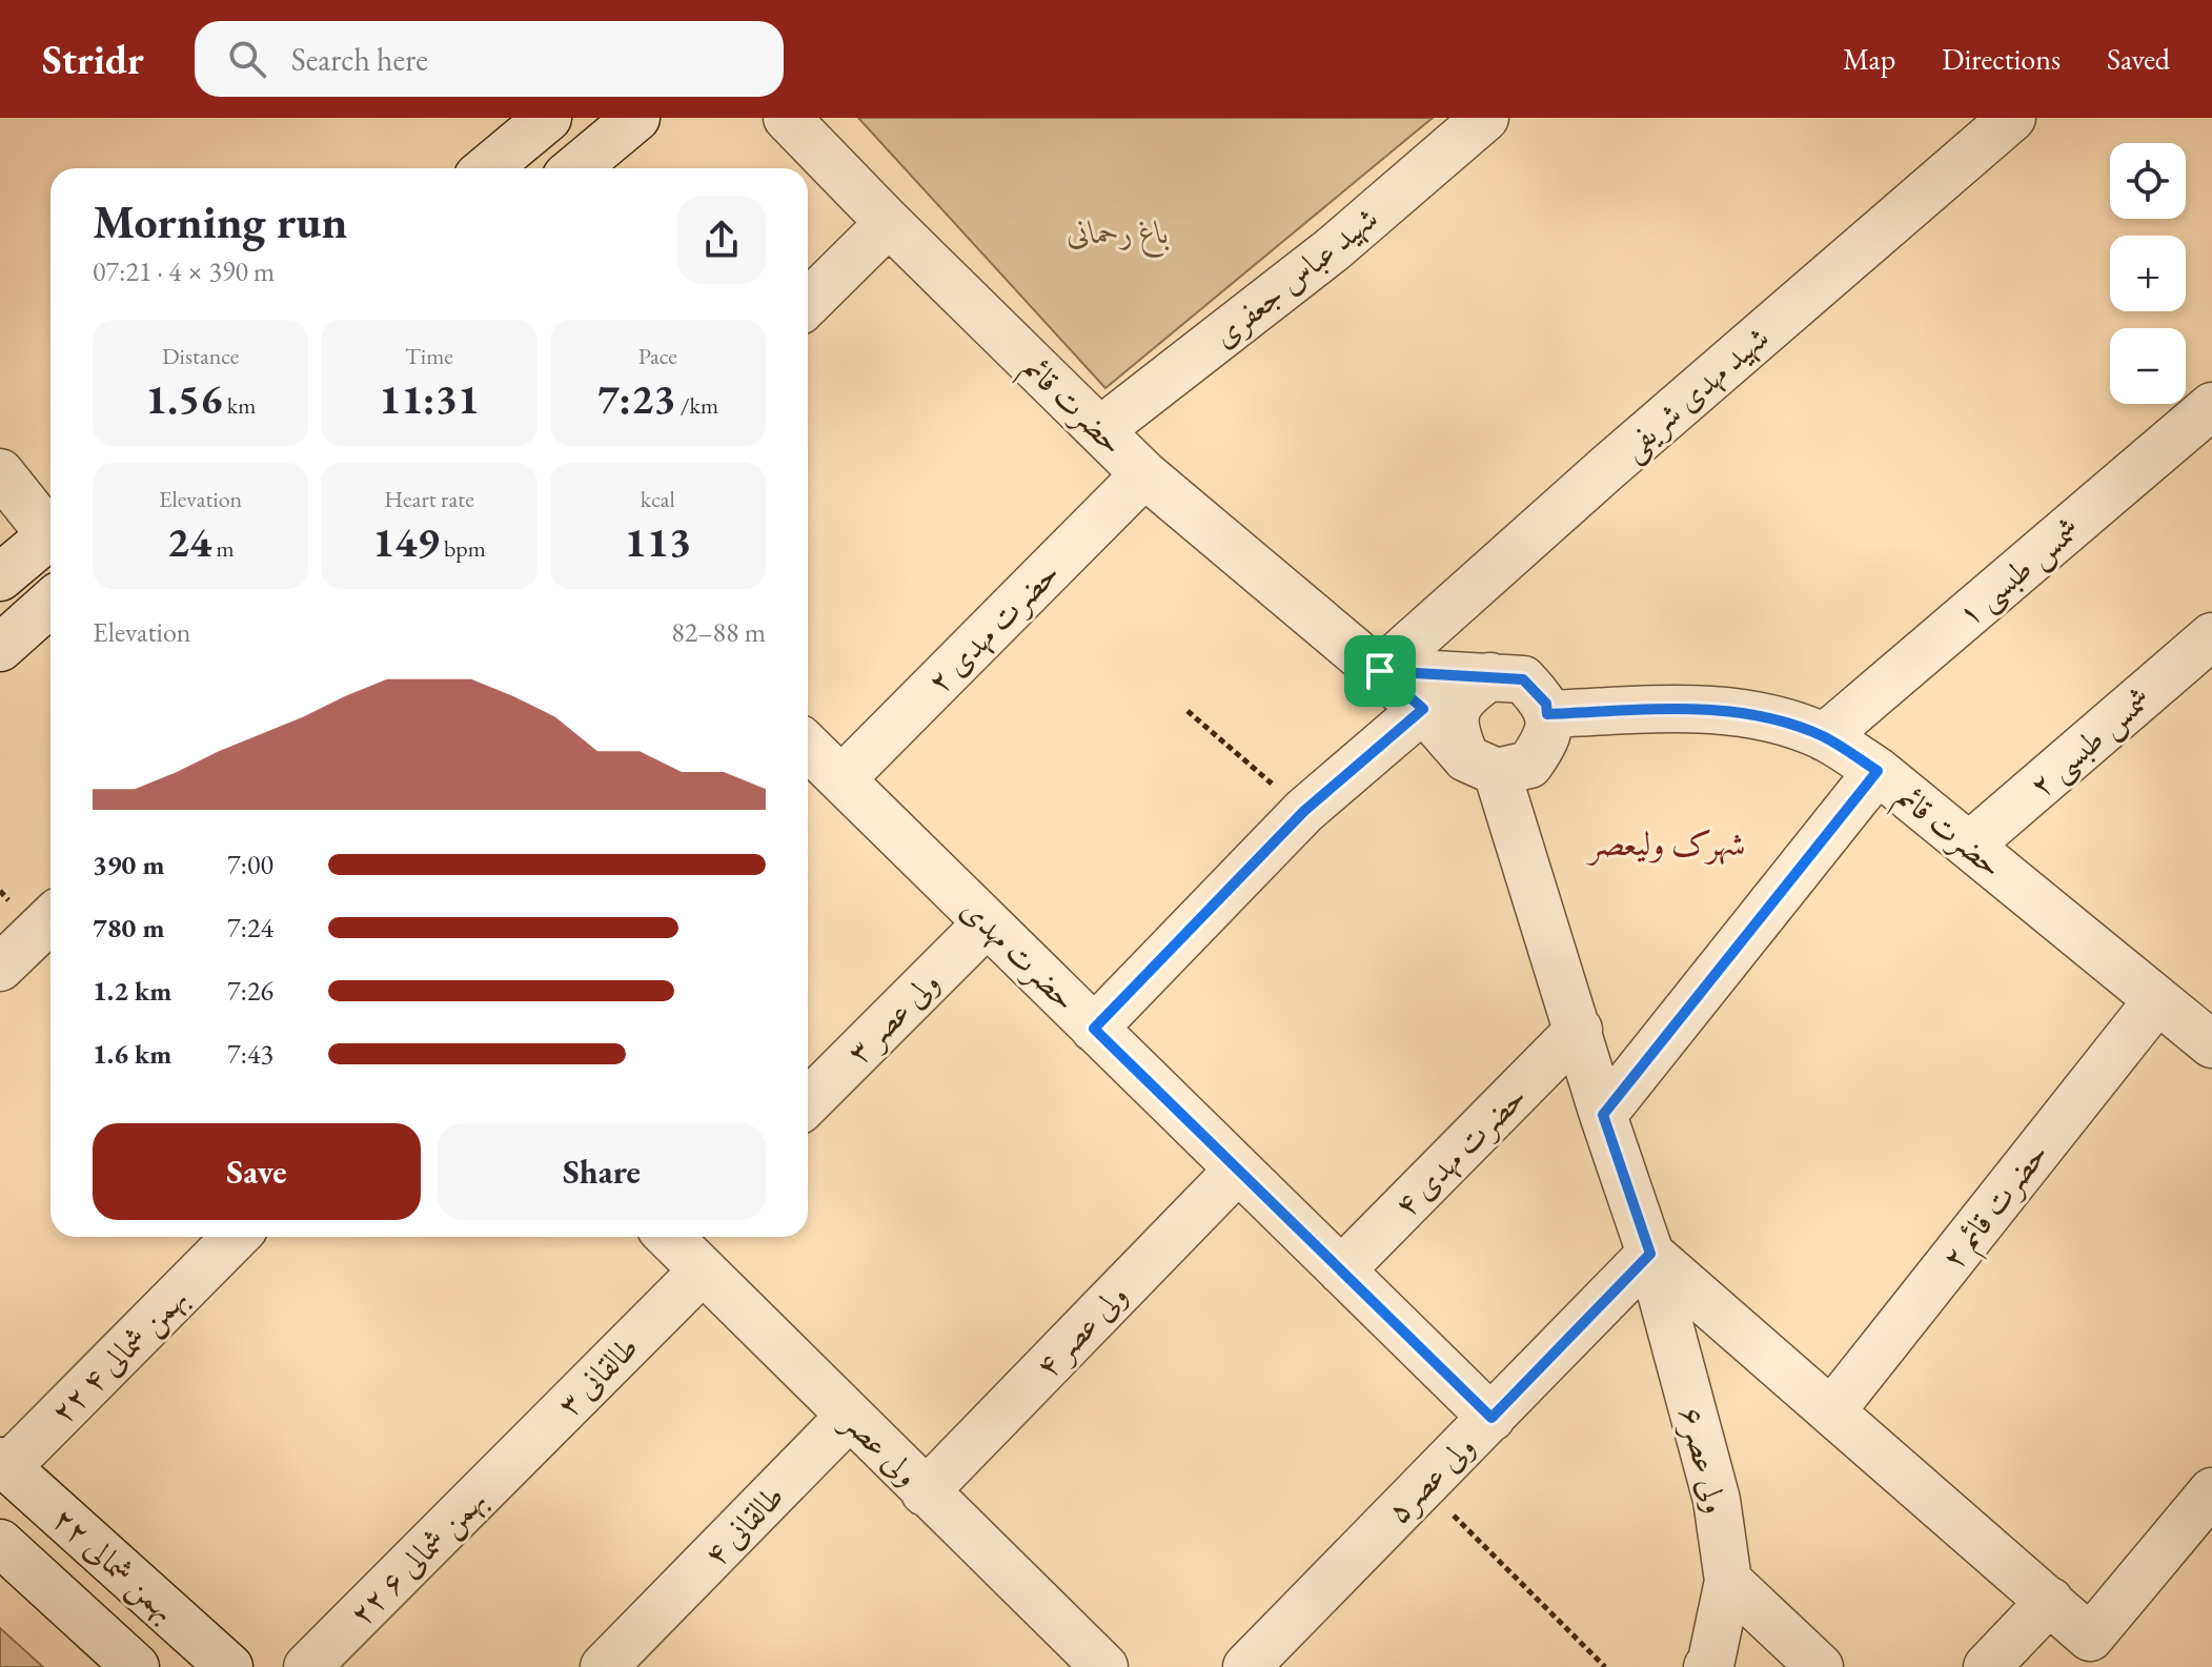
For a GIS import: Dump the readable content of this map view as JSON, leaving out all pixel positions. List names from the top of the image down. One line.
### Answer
{"streets":{"street":["شهید عباس جعفری","شهید مهدی شریفی","حضرت قائم","شمس طبسی ۱","حضرت مهدی ۲","شمس طبسی ۲","حضرت مهدی","ولی عصر ۳","حضرت مهدی ۴","حضرت قائم ۲","ولی عصر ۴","۲۲ بهمن شمالی ۴","طالقانی ۳","ولی عصر","ولی عصر۶","ولی عصر۵","طالقانی ۴","۲۲ بهمن شمالی ۶","۲۲ بهمن شمالی"]},"crossings":[["شهید عباس جعفری","حضرت قائم"],["شهید مهدی شریفی","حضرت قائم"],["حضرت قائم","شمس طبسی ۱"],["حضرت قائم","حضرت مهدی ۲"],["حضرت قائم","شمس طبسی ۲"],["حضرت قائم","حضرت قائم ۲"],["حضرت مهدی ۲","حضرت مهدی"],["حضرت مهدی","ولی عصر ۳"],["حضرت مهدی","حضرت مهدی ۴"],["حضرت مهدی","ولی عصر ۴"],["حضرت مهدی","ولی عصر۵"],["ولی عصر ۴","ولی عصر"],["۲۲ بهمن شمالی ۴","۲۲ بهمن شمالی"],["طالقانی ۳","ولی عصر"],["طالقانی ۳","۲۲ بهمن شمالی ۶"],["ولی عصر","طالقانی ۴"],["ولی عصر۶","ولی عصر۵"]],"districts":["شهرک ولیعصر"],"parks":["باغ رحمانی"],"page":{"header":"Stridr","search":"Search here","nav":["Map","Directions","Saved"],"map_buttons":["+","−"],"heading":["Morning run","07:21 · 4 × 390 m"],"stats":[["Distance","1.56 km"],["Time","11:31"],["Pace","7:23 /km"],["Elevation","24 m"],["Heart rate","149 bpm"],["kcal","113"]],"chart":["Elevation","82–88 m"],"list":[{"name":"390 m","note":"7:00"},{"name":"780 m","note":"7:24"},{"name":"1.2 km","note":"7:26"},{"name":"1.6 km","note":"7:43"}],"buttons":["Save","Share"]}}
